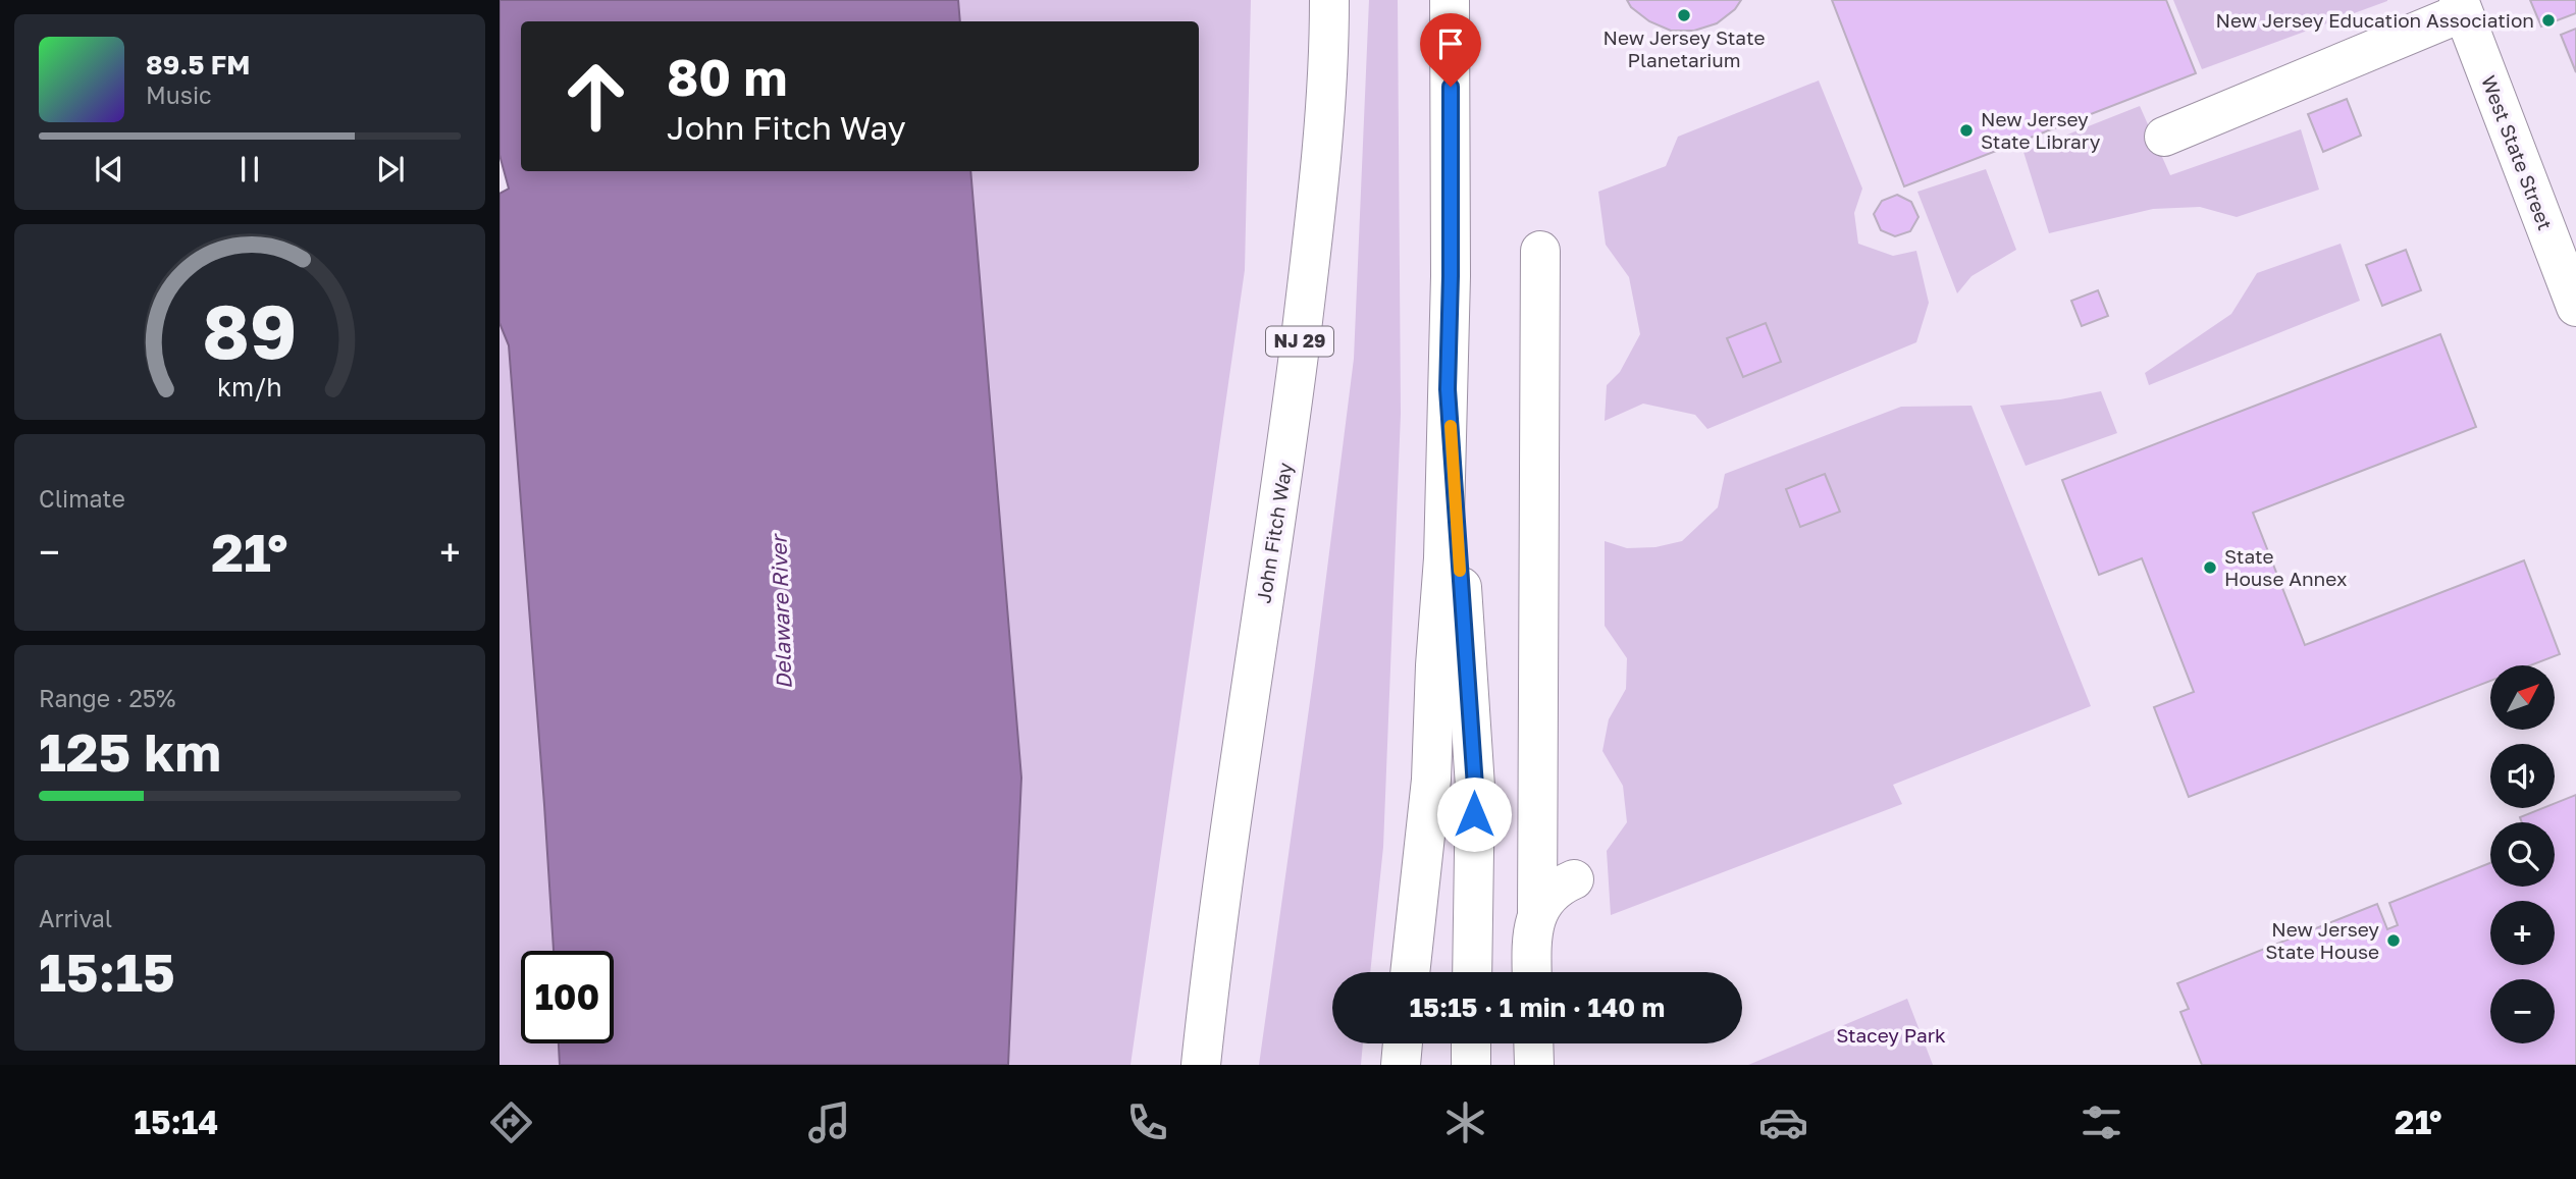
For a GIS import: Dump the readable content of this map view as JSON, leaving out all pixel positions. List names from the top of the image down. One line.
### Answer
{"streets":{"main road":["West State Street","NJ 29","John Fitch Way"]},"water":["Delaware River"],"parks":["Stacey Park"],"places":["New Jersey State Planetarium","New Jersey Education Association","New Jersey State Library","State House Annex","New Jersey State House"],"north":"top right","page":{"turn":["80 m","John Fitch Way"],"song":["89.5 FM","Music"],"tile":["Climate",["Range · 25%","125 km"],["Arrival","15:15"]],"heat":["−","21°","+"],"map_buttons":["+","−"],"limit":"100","trip":"15:15 · 1 min · 140 m","tabs":["15:14","21°"],"gauge":["89","km/h"]}}
